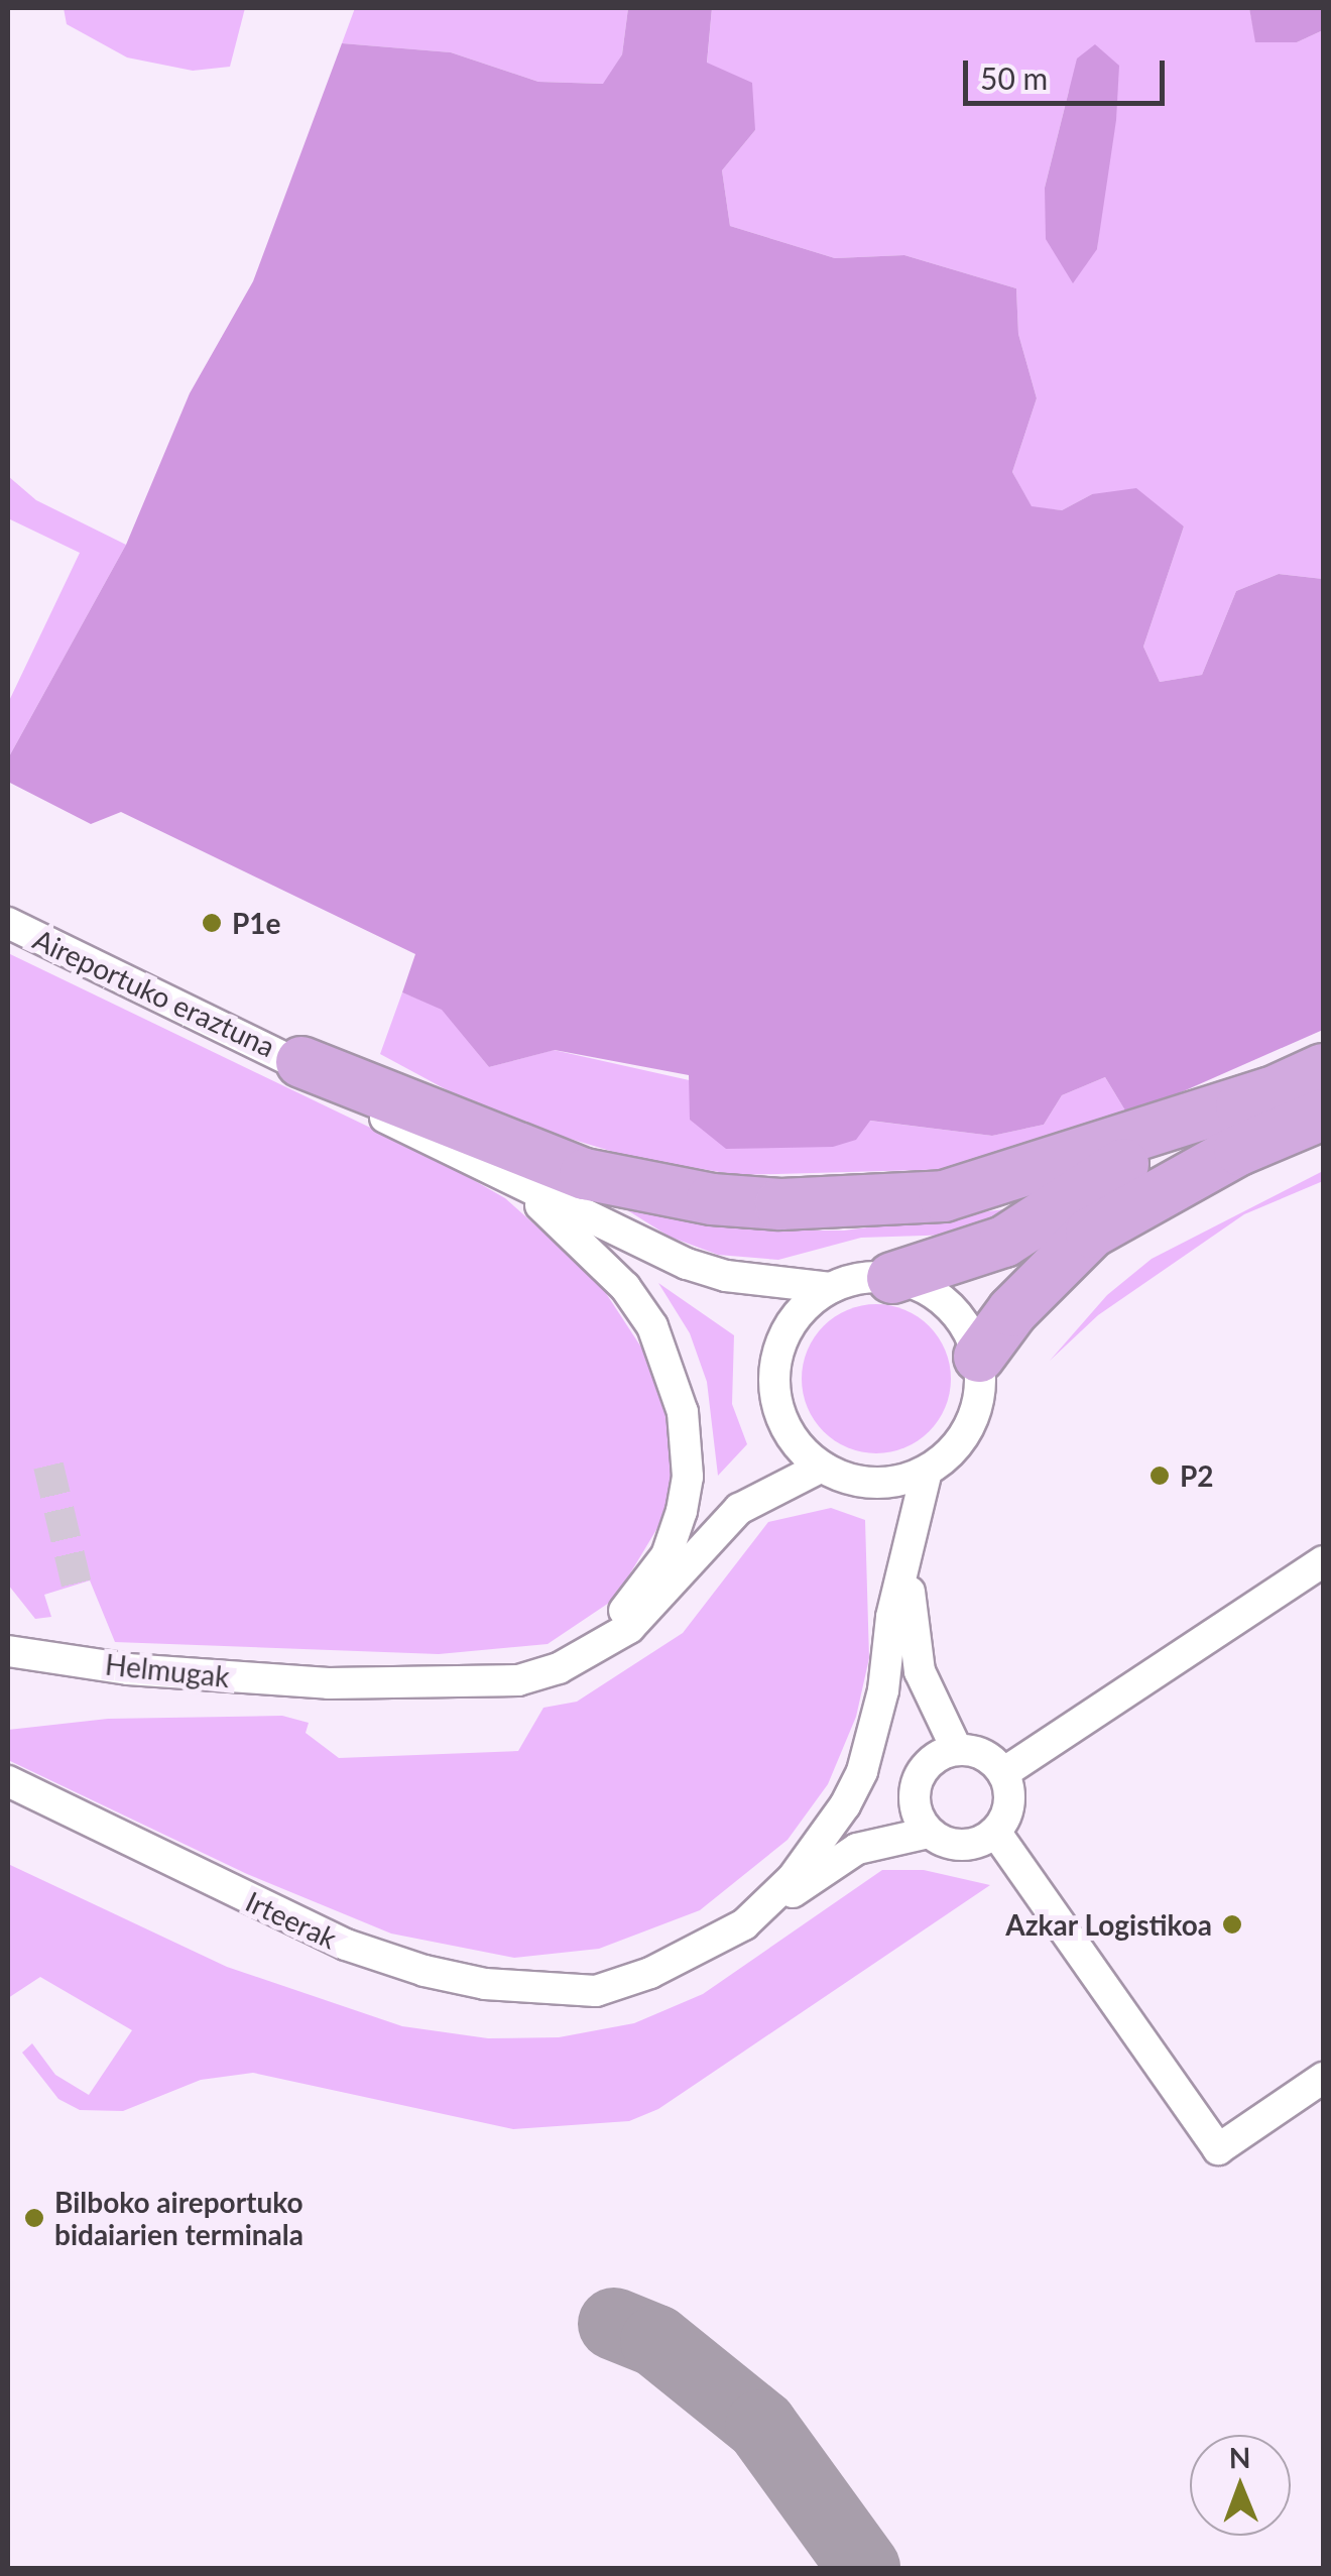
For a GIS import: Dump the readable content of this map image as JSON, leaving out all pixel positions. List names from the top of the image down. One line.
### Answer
{"streets":{"street":["Aireportuko eraztuna","Helmugak","Irteerak"]},"places":["P1e","P2","Azkar Logistikoa","Bilboko aireportuko bidaiarien terminala"],"scale_bar":"50 m","north":"top"}
